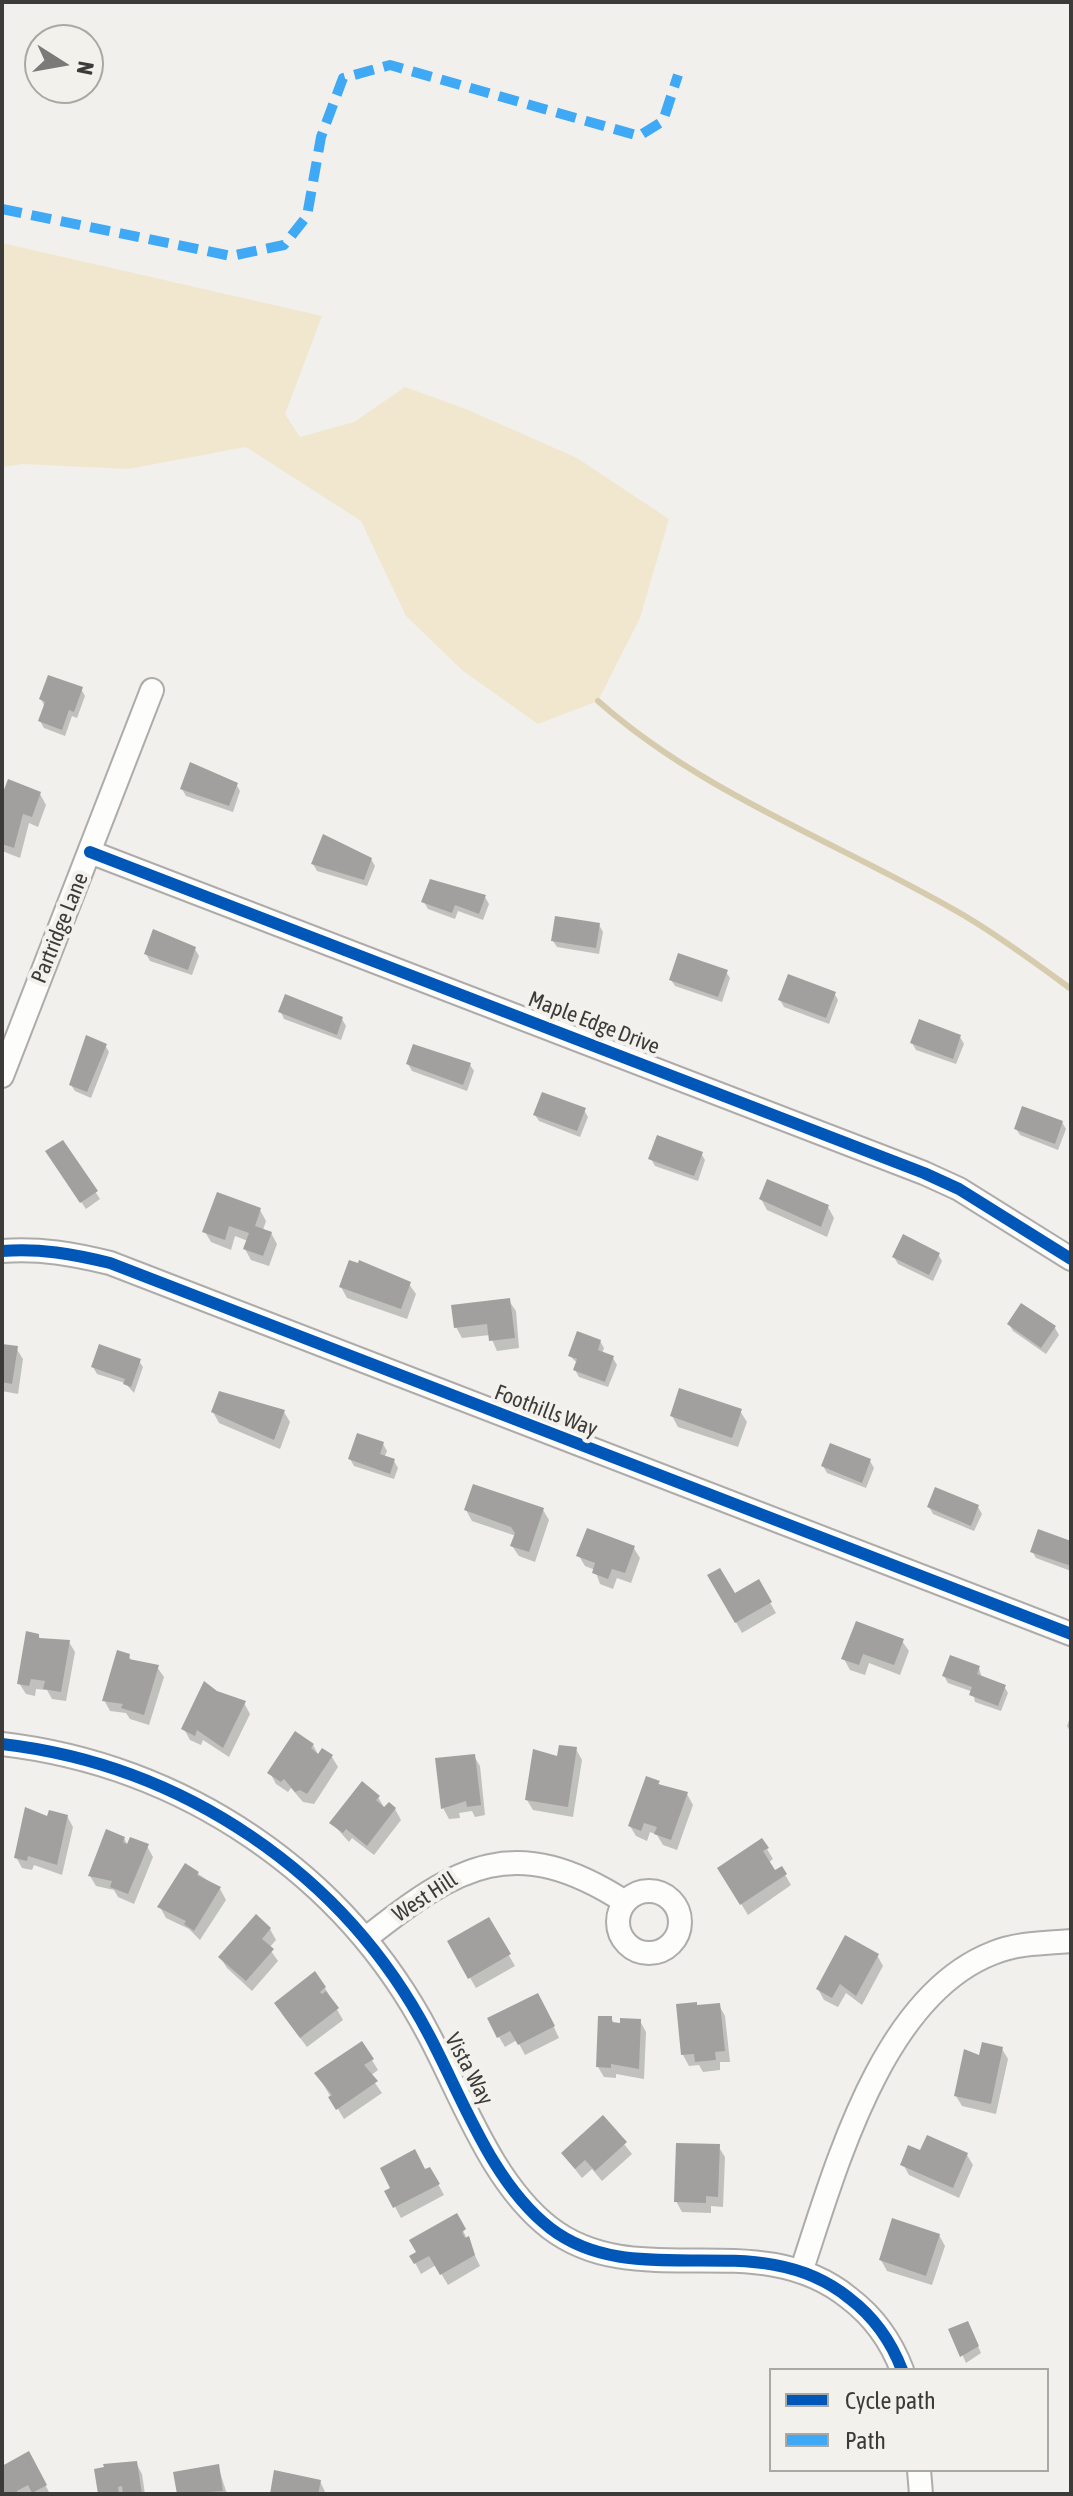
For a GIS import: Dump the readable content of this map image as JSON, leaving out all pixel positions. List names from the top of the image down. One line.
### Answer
{"streets":{"street":["Partridge Lane","Maple Edge Drive","Foothills Way","West Hill","Vista Way"]},"crossings":[["Partridge Lane","Maple Edge Drive"],["West Hill","Vista Way"]],"legend":["Cycle path","Path"],"north":"right"}
